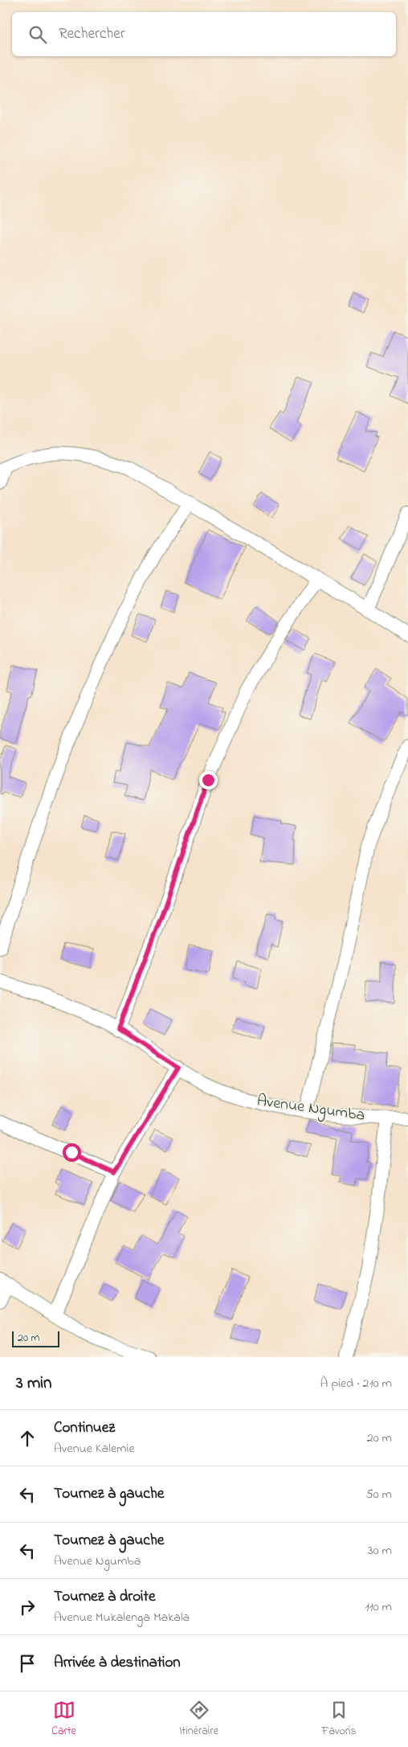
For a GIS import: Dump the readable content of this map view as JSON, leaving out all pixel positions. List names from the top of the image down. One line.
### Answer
{"streets":{"street":["Avenue Ngumba"]},"scale_bar":"20 m","page":{"search":"Rechercher","scale":"20 m","heading":["3 min","À pied · 210 m"],"list":[["Continuez","Avenue Kalemie","20 m"],["Tournez à gauche","50 m"],["Tournez à gauche","Avenue Ngumba","30 m"],["Tournez à droite","Avenue Mukalenga Makala","110 m"],"Arrivée à destination"],"nav":["Carte","Itinéraire","Favoris"]}}
